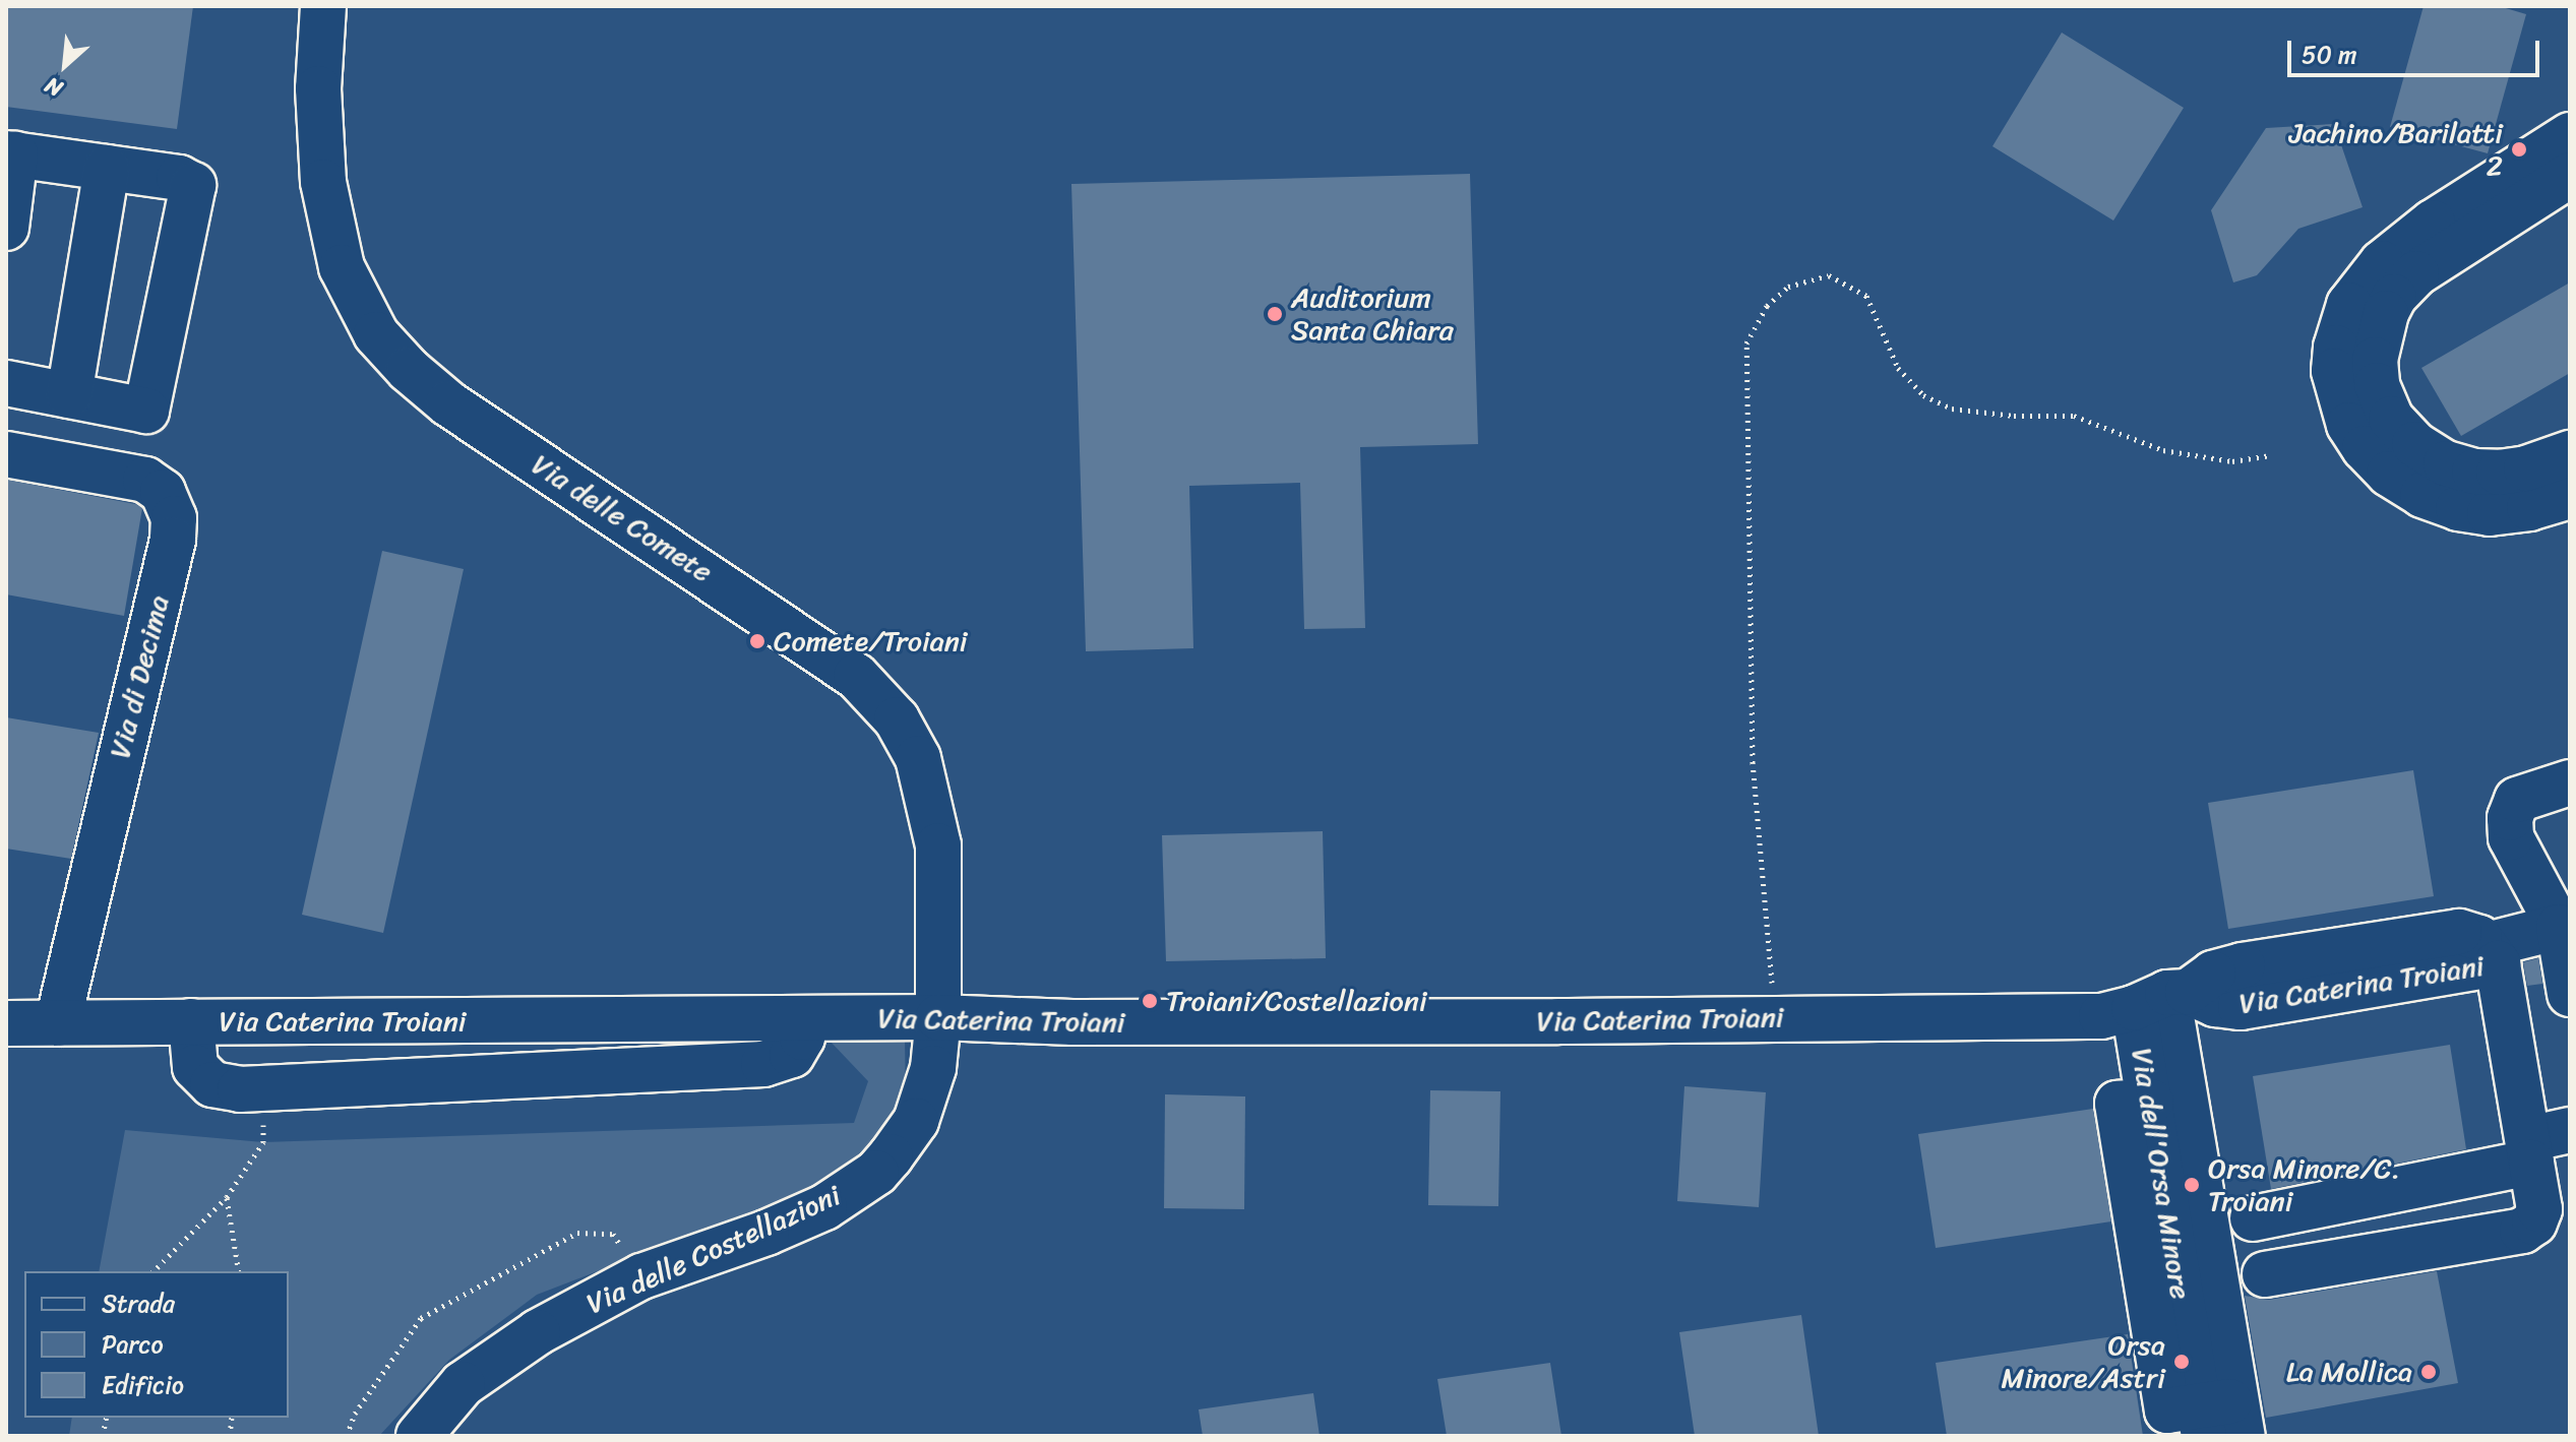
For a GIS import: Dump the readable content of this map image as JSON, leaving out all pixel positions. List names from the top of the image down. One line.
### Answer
{"streets":{"street":["Via delle Comete","Via di Decima","Via Caterina Troiani","Via dell'Orsa Minore","Via delle Costellazioni"]},"crossings":[["Via delle Comete","Via Caterina Troiani"],["Via delle Comete","Via delle Costellazioni"],["Via di Decima","Via Caterina Troiani"],["Via Caterina Troiani","Via dell'Orsa Minore"],["Via Caterina Troiani","Via delle Costellazioni"]],"places":["Jachino/Barilatti 2","Auditorium Santa Chiara","Comete/Troiani","Troiani/Costellazioni","Orsa Minore/C. Troiani","Orsa Minore/Astri","La Mollica"],"legend":["Strada","Parco","Edificio"],"scale_bar":"50 m","north":"bottom left"}
